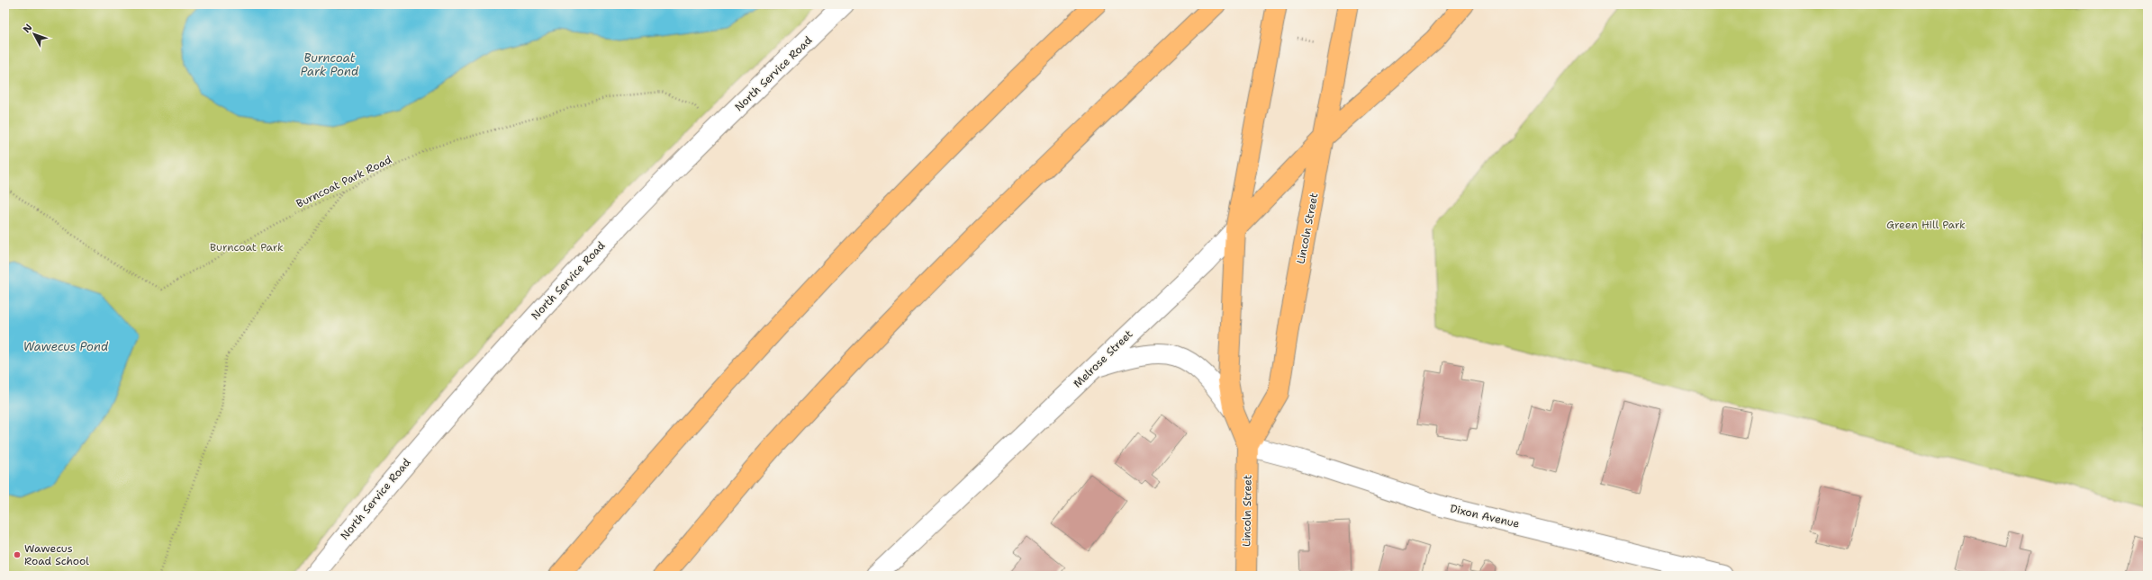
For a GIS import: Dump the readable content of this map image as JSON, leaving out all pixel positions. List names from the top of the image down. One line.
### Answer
{"streets":{"main road":["Lincoln Street","Melrose Street"],"street":["North Service Road","Dixon Avenue"],"path":["Burncoat Park Road"]},"crossings":[["North Service Road","Burncoat Park Road"],["Lincoln Street","Melrose Street"],["Lincoln Street","Dixon Avenue"]],"water":["Burncoat Park Pond","Wawecus Pond"],"parks":["Green Hill Park","Burncoat Park"],"places":["Wawecus Road School"],"north":"top left"}
